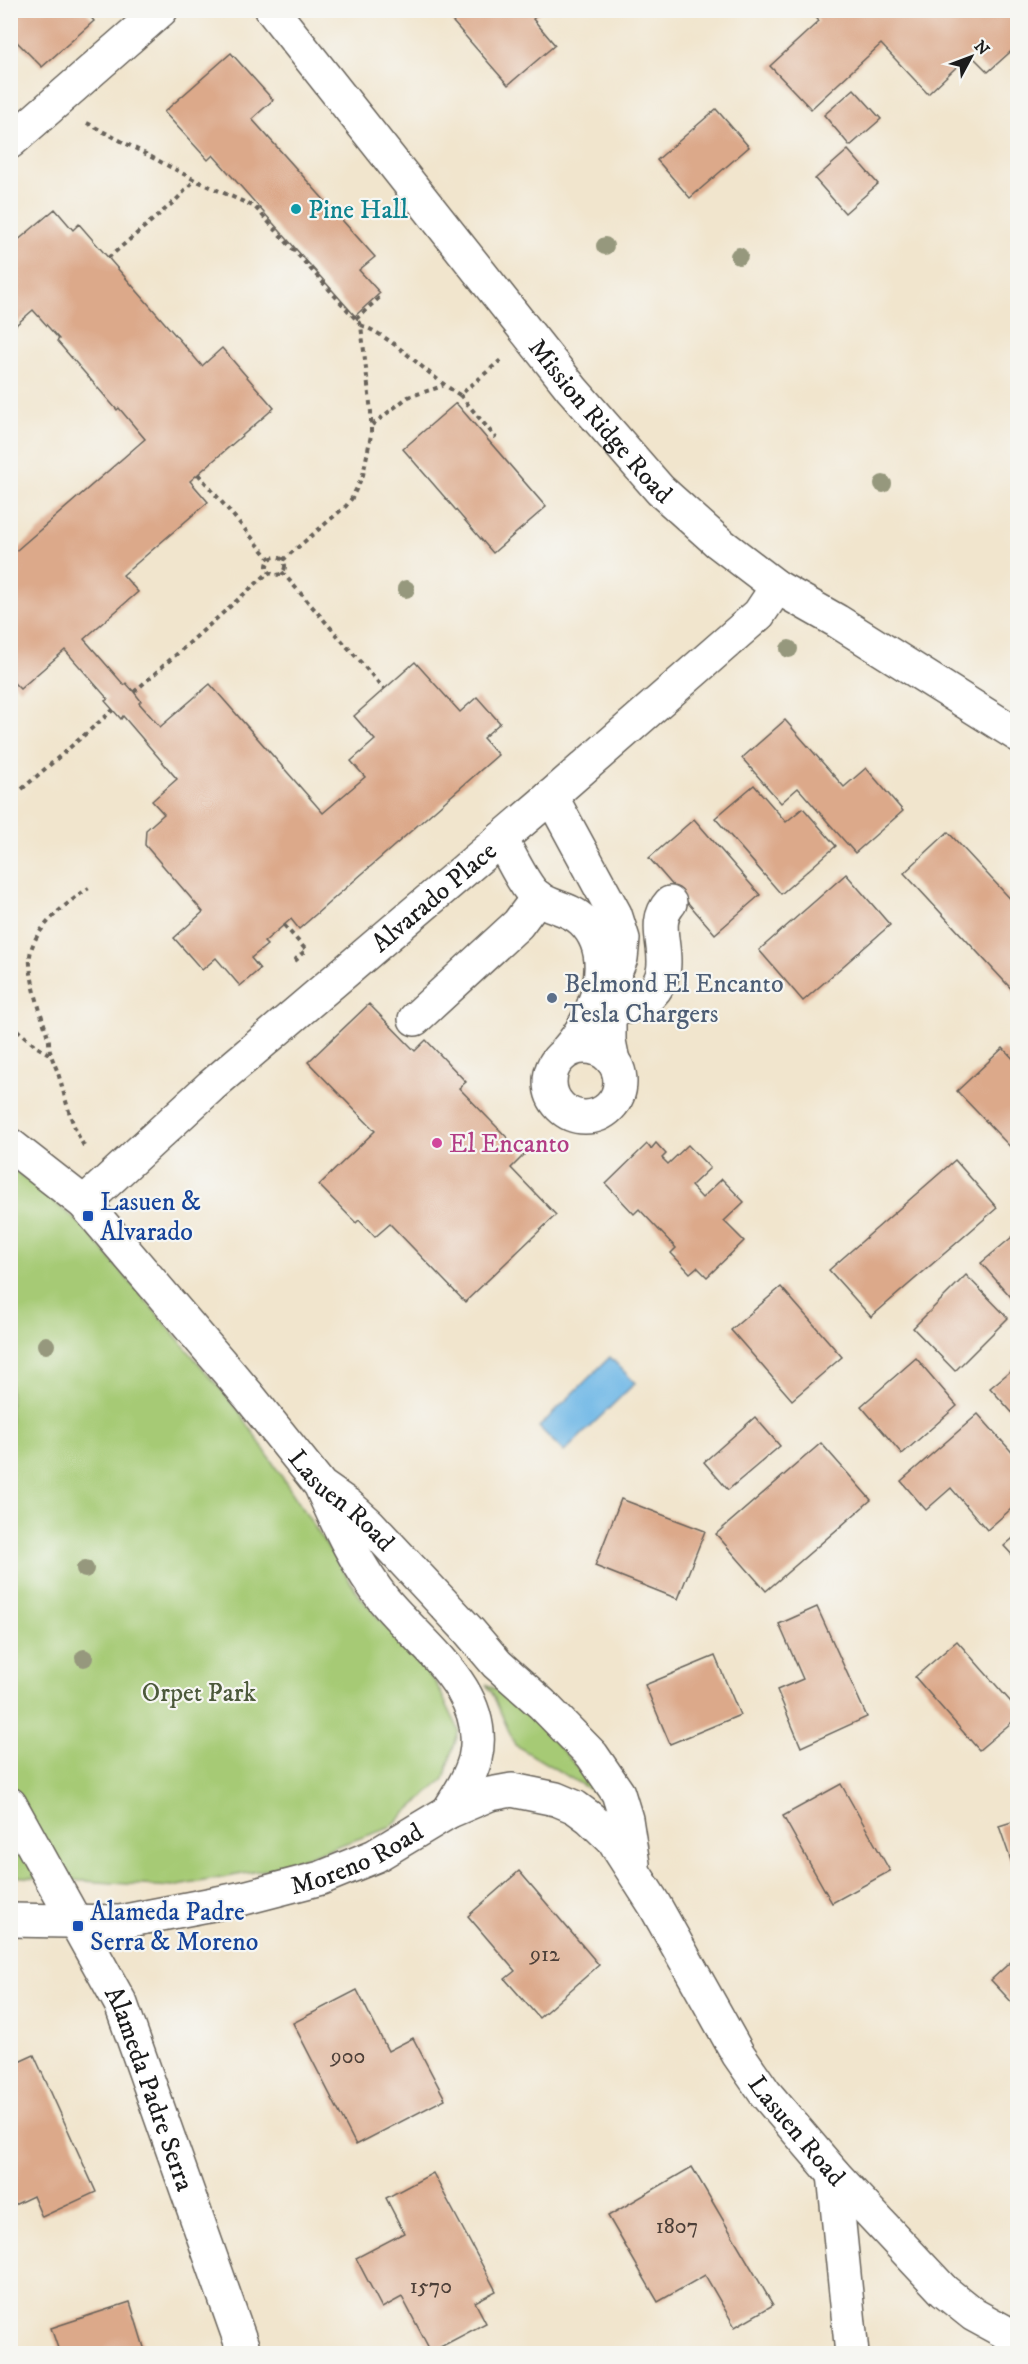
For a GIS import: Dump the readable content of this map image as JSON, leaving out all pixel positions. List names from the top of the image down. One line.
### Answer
{"streets":{"street":["Mission Ridge Road","Alvarado Place","Lasuen Road","Moreno Road","Alameda Padre Serra"]},"crossings":[["Mission Ridge Road","Alvarado Place"],["Alvarado Place","Lasuen Road"],["Lasuen Road","Moreno Road"],["Moreno Road","Alameda Padre Serra"]],"parks":["Orpet Park"],"places":{"other":["Pine Hall","Belmond El Encanto Tesla Chargers","El Encanto"],"transit":["Lasuen & Alvarado","Alameda Padre Serra & Moreno"]},"house_numbers":["912","900","1807","1570"],"north":"top right"}
